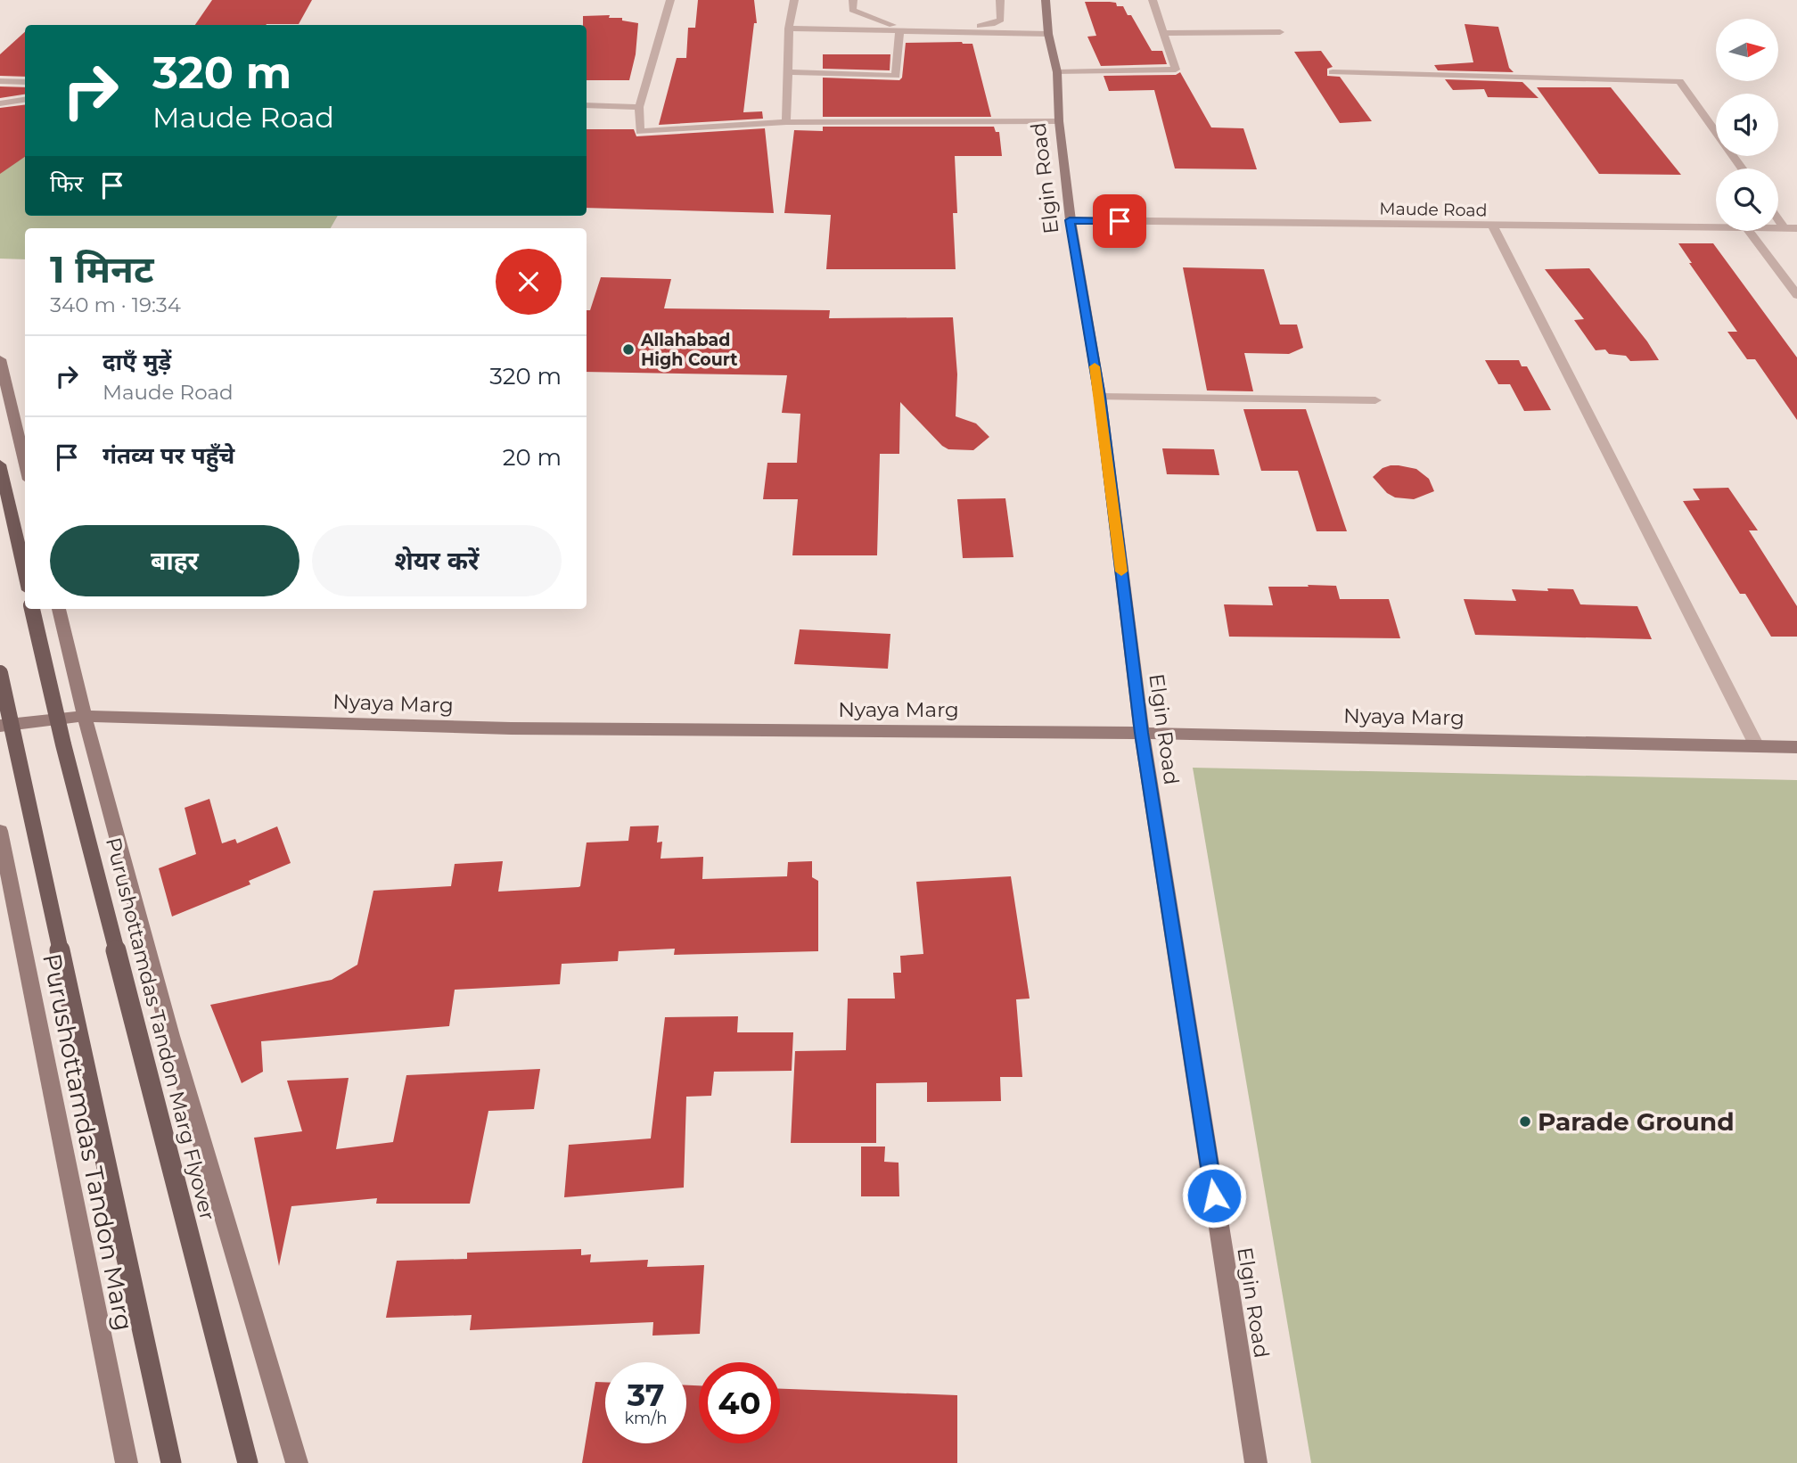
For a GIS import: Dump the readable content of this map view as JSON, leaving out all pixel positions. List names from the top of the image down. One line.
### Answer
{"streets":{"main road":["Purushottamdas Tandon Marg Flyover"],"street":["Elgin Road","Maude Road","Nyaya Marg","Purushottamdas Tandon Marg"]},"crossings":[["Elgin Road","Maude Road"],["Elgin Road","Nyaya Marg"]],"places":["Allahabad High Court","Parade Ground"],"north":"right","page":{"turn":["320 m","Maude Road"],"then":"फिर","heading":["1 मिनट","340 m · 19:34"],"list":[{"name":"दाएँ मुड़ें","note":"Maude Road","value":"320 m"},{"name":"गंतव्य पर पहुँचे","value":"20 m"}],"buttons":["बाहर","शेयर करें"],"speed":"37 km/h","limit":"40"}}
